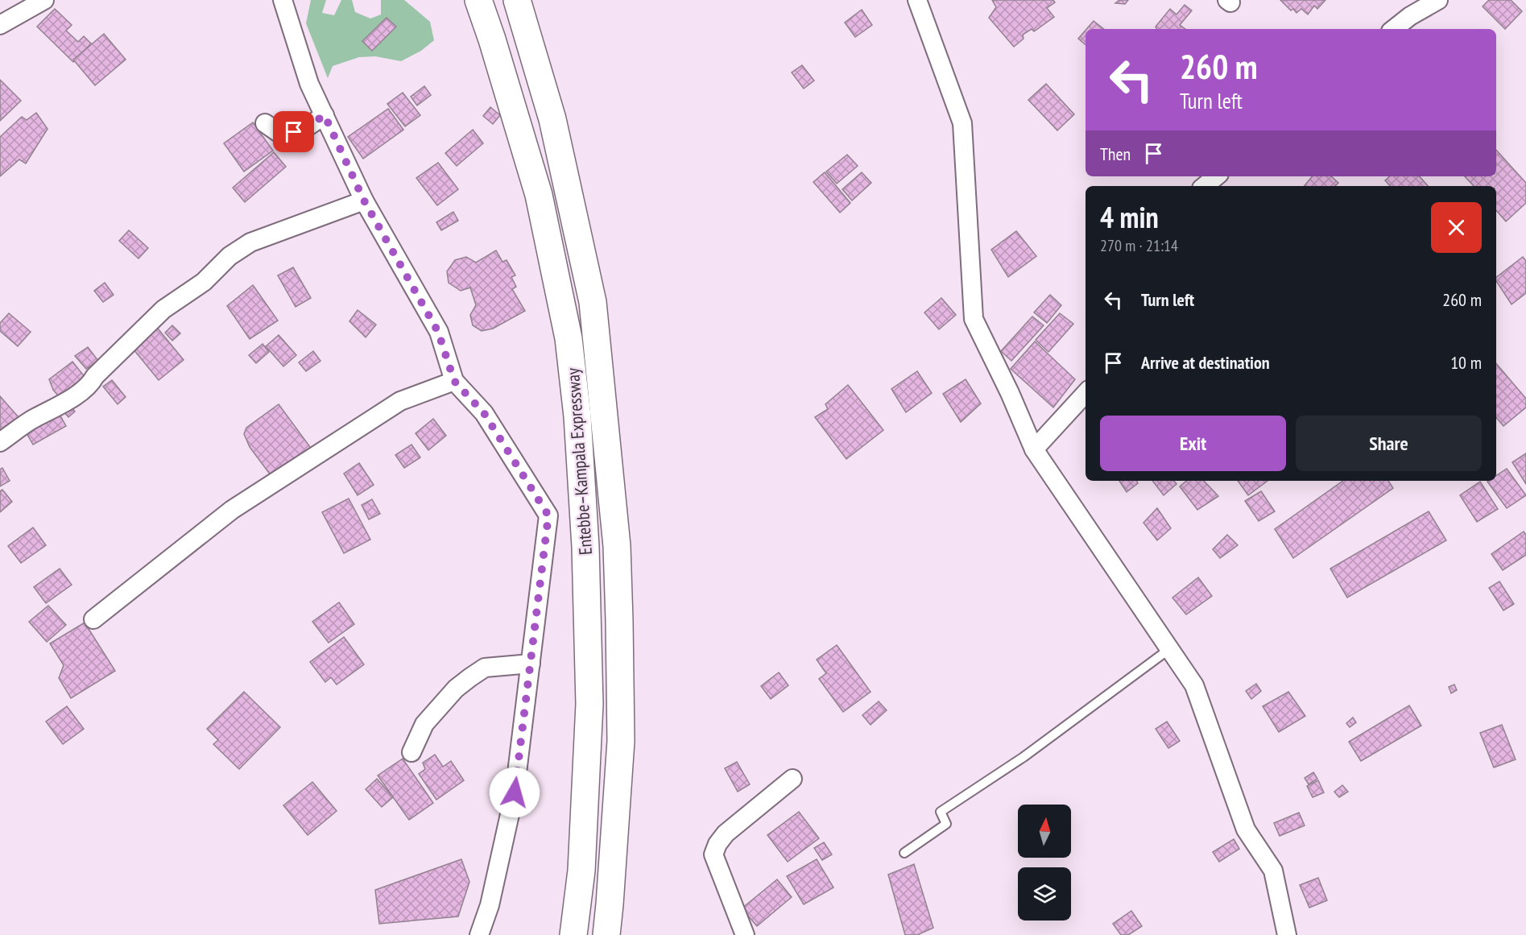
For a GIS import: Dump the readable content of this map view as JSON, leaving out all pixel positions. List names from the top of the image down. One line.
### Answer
{"streets":{"highway":["Entebbe–Kampala Expressway"]},"north":"top","page":{"turn":["260 m","Turn left"],"then":"Then","heading":["4 min","270 m · 21:14"],"list":[{"name":"Turn left","value":"260 m"},{"name":"Arrive at destination","value":"10 m"}],"buttons":["Exit","Share"]}}
